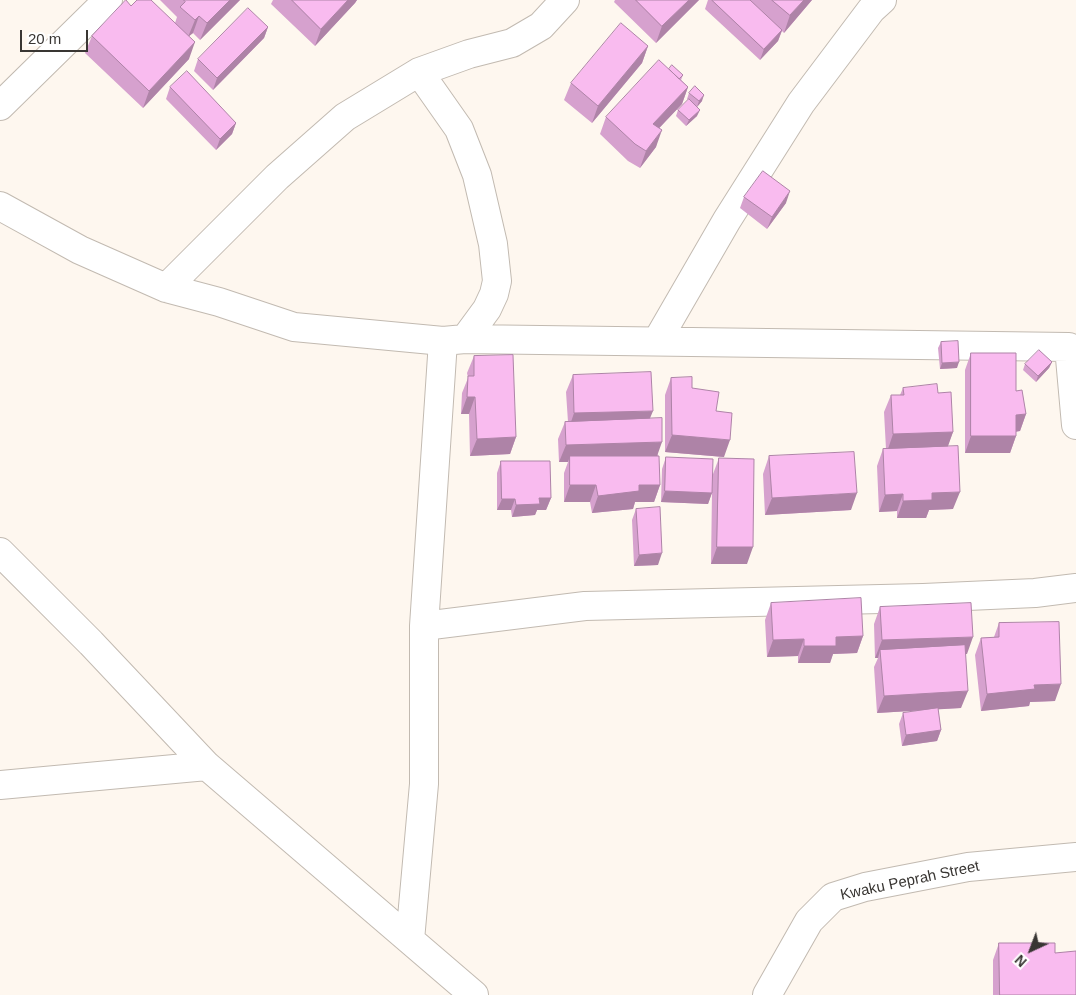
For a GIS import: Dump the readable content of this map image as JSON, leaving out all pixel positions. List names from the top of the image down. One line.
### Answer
{"streets":{"street":["Kwaku Peprah Street"]},"scale_bar":"20 m","north":"bottom left"}
